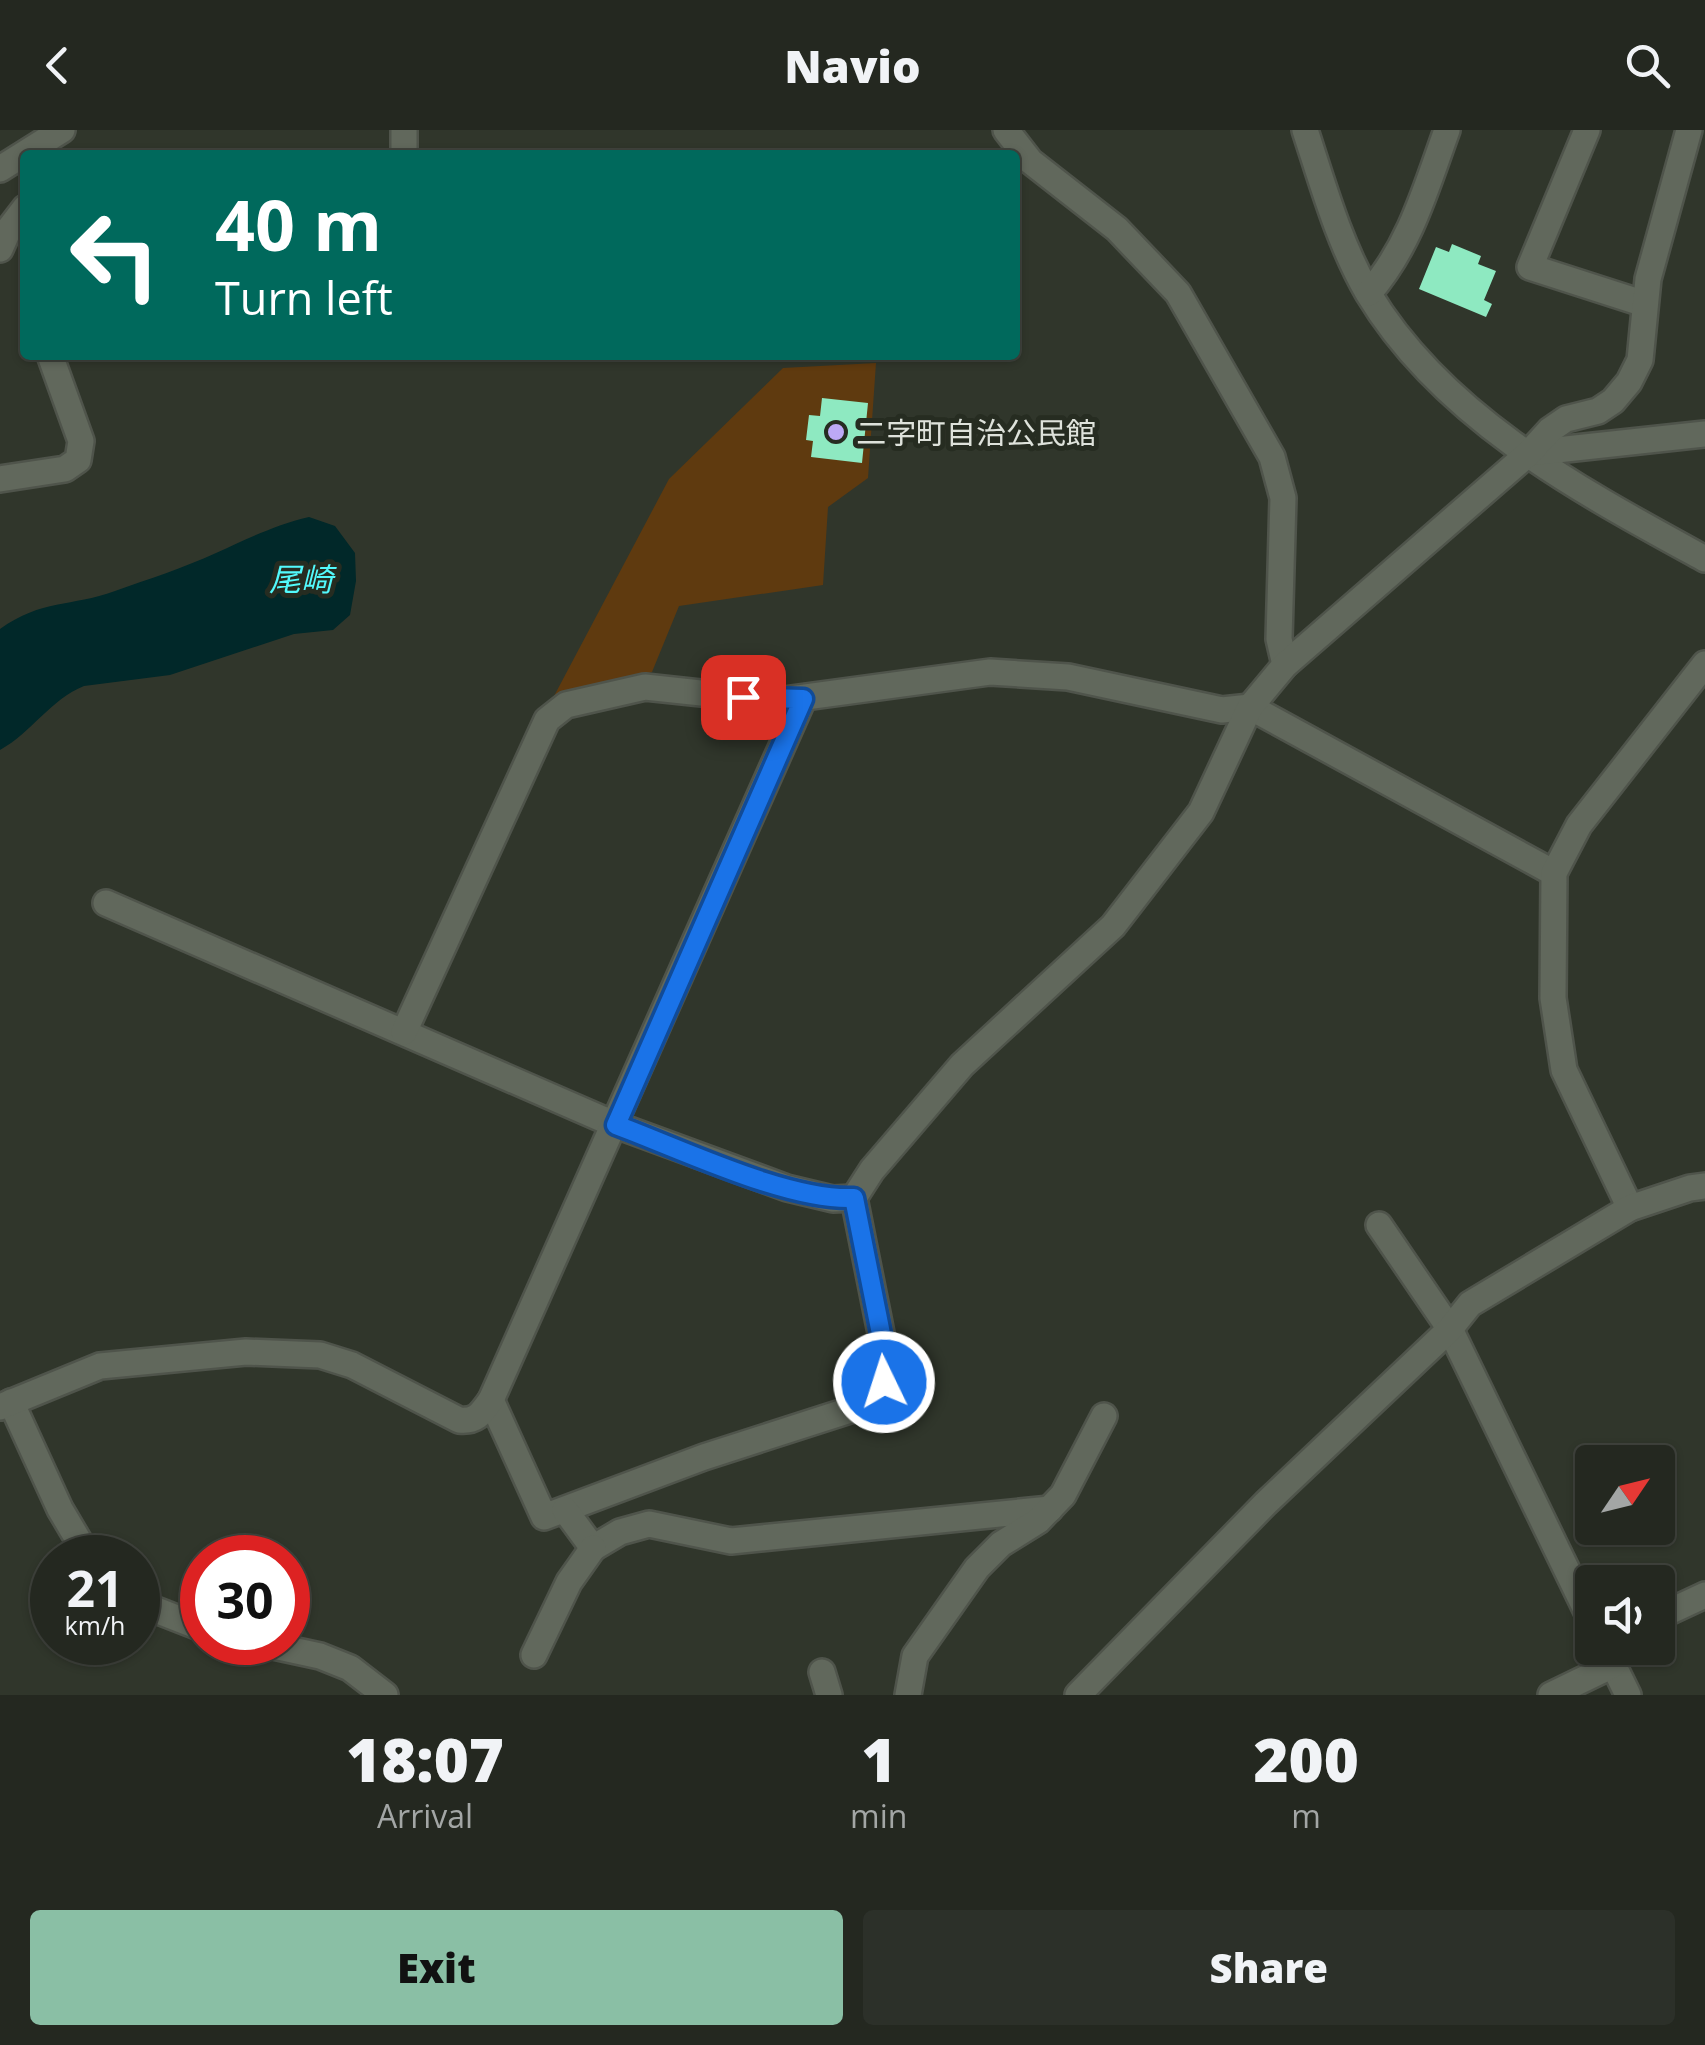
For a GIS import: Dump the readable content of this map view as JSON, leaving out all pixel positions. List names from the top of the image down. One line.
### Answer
{"water":["尾崎"],"places":["二字町自治公民館"],"north":"top right","page":{"header":"Navio","turn":["40 m","Turn left"],"speed":"21 km/h","limit":"30","eta":["18:07","Arrival","1","min","200","m"],"buttons":["Exit","Share"]}}
